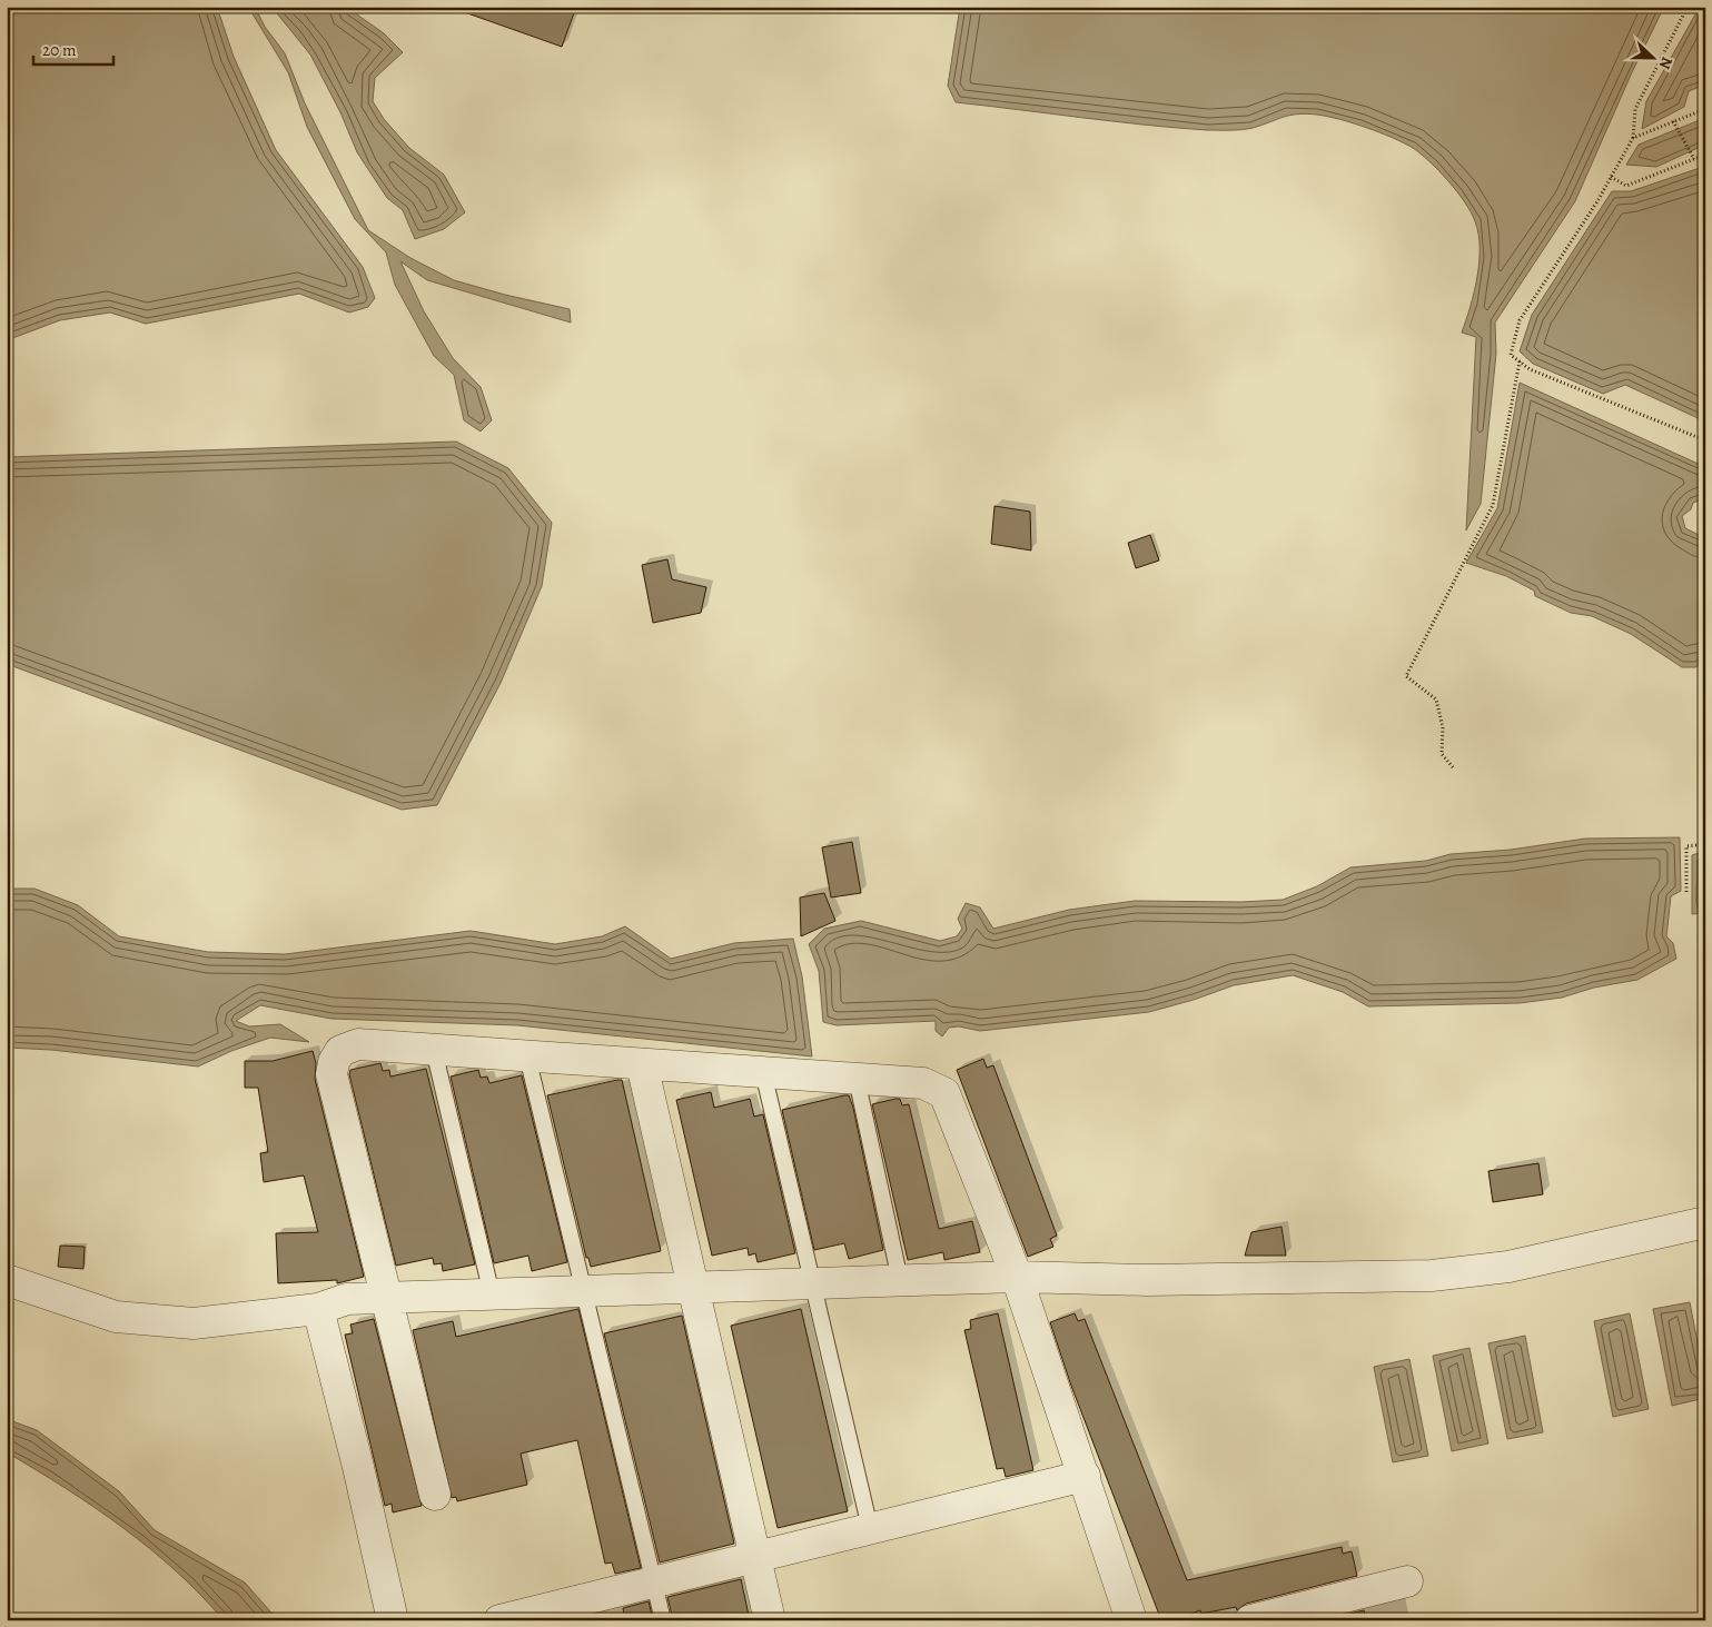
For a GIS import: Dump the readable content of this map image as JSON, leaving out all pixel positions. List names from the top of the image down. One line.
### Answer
{"scale_bar":"20 m","north":"right"}
